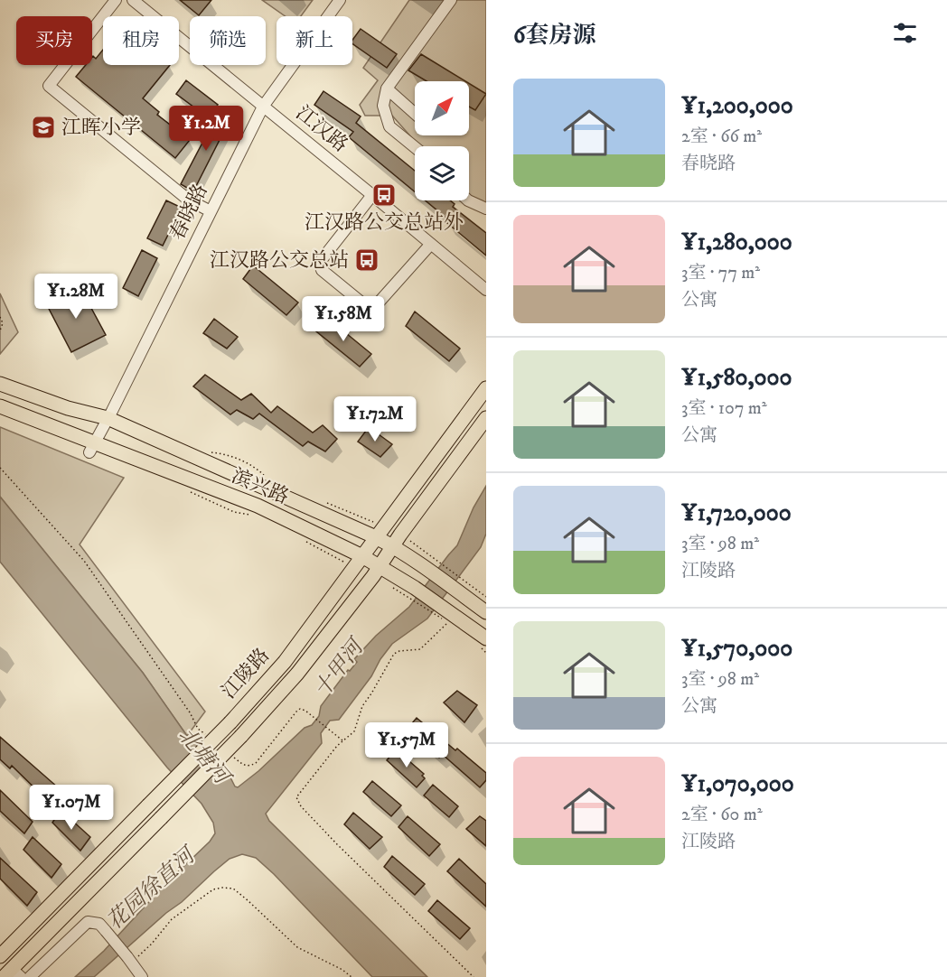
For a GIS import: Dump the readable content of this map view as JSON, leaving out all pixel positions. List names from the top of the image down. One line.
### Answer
{"streets":{"main road":["滨兴路","江陵路"],"street":["江汉路","春晓路"]},"crossings":[["江汉路","春晓路"],["春晓路","滨兴路"],["滨兴路","江陵路"]],"water":["十甲河","北塘河","花园徐直河"],"places":{"school or university":["江晖小学"],"bus stop":["江汉路公交总站外","江汉路公交总站"]},"north":"top right","page":{"heading":"6套房源","chip":["买房","租房","筛选","新上"],"list":[{"name":"¥1,200,000","note":"2室 · 66 m² · 春晓路"},{"name":"¥1,280,000","note":"3室 · 77 m² · 公寓"},{"name":"¥1,580,000","note":"3室 · 107 m² · 公寓"},{"name":"¥1,720,000","note":"3室 · 98 m² · 江陵路"},{"name":"¥1,570,000","note":"3室 · 98 m² · 公寓"},{"name":"¥1,070,000","note":"2室 · 60 m² · 江陵路"}],"price":["¥1.2M","¥1.28M","¥1.58M","¥1.72M","¥1.57M","¥1.07M"]}}
